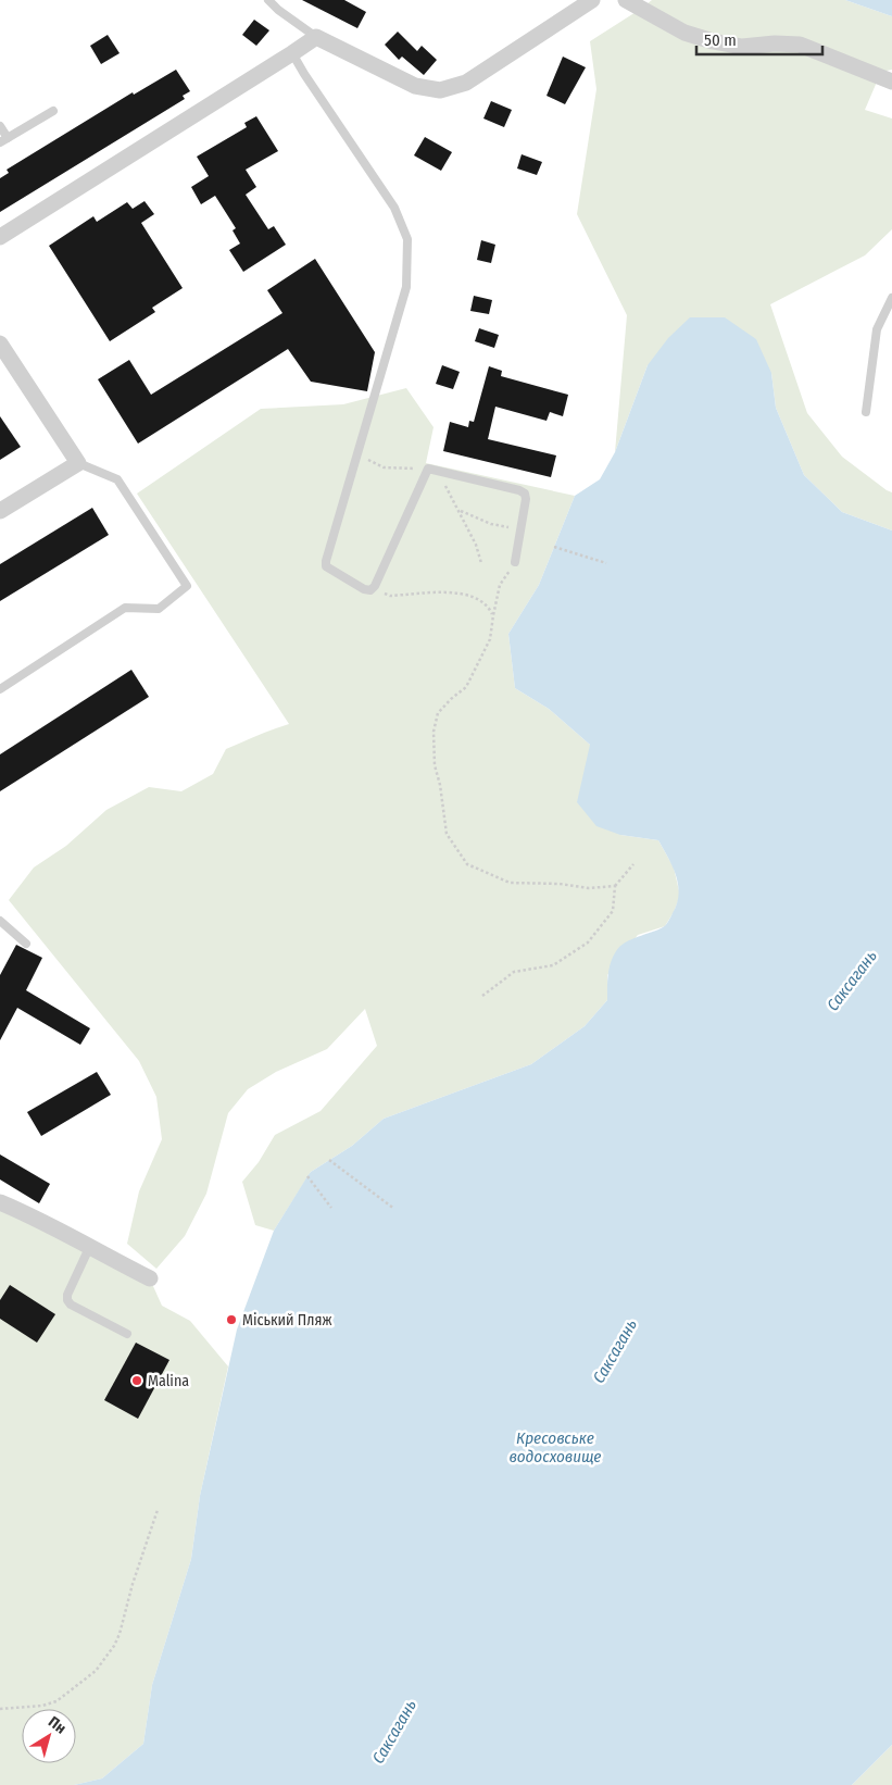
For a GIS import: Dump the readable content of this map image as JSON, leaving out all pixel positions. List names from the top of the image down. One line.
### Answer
{"water":["Саксагань","Кресовське водосховище"],"places":["Міський Пляж","Malina"],"scale_bar":"50 m","north":"top right"}
